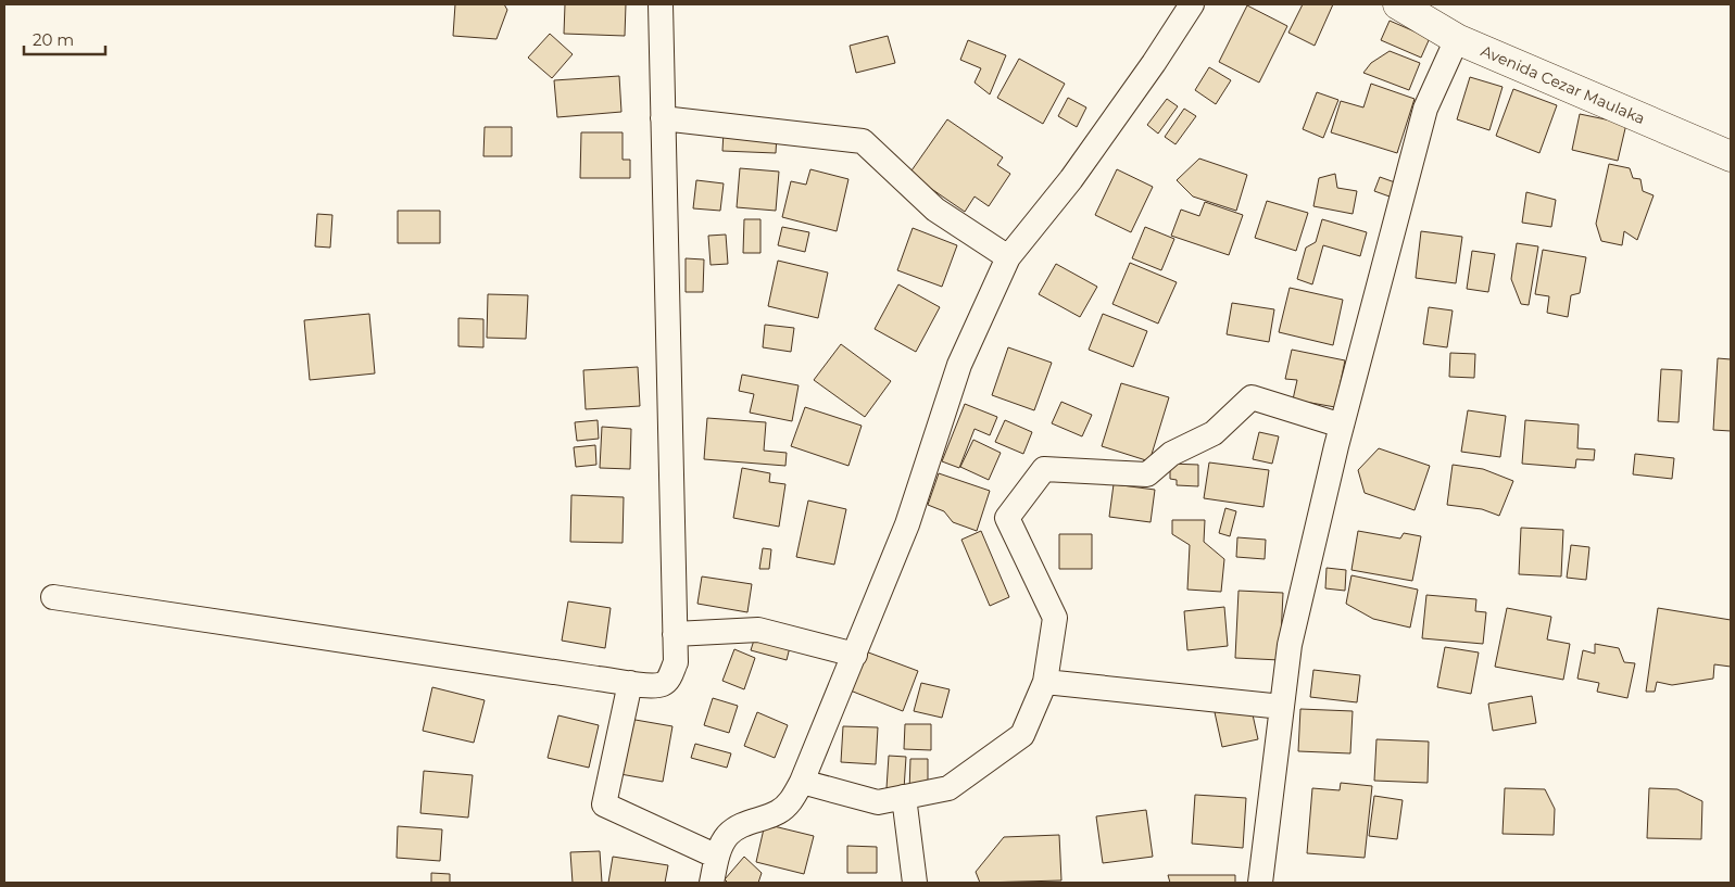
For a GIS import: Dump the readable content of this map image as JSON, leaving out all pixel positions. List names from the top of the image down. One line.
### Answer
{"streets":{"main road":["Avenida Cezar Maulaka"]},"scale_bar":"20 m"}
